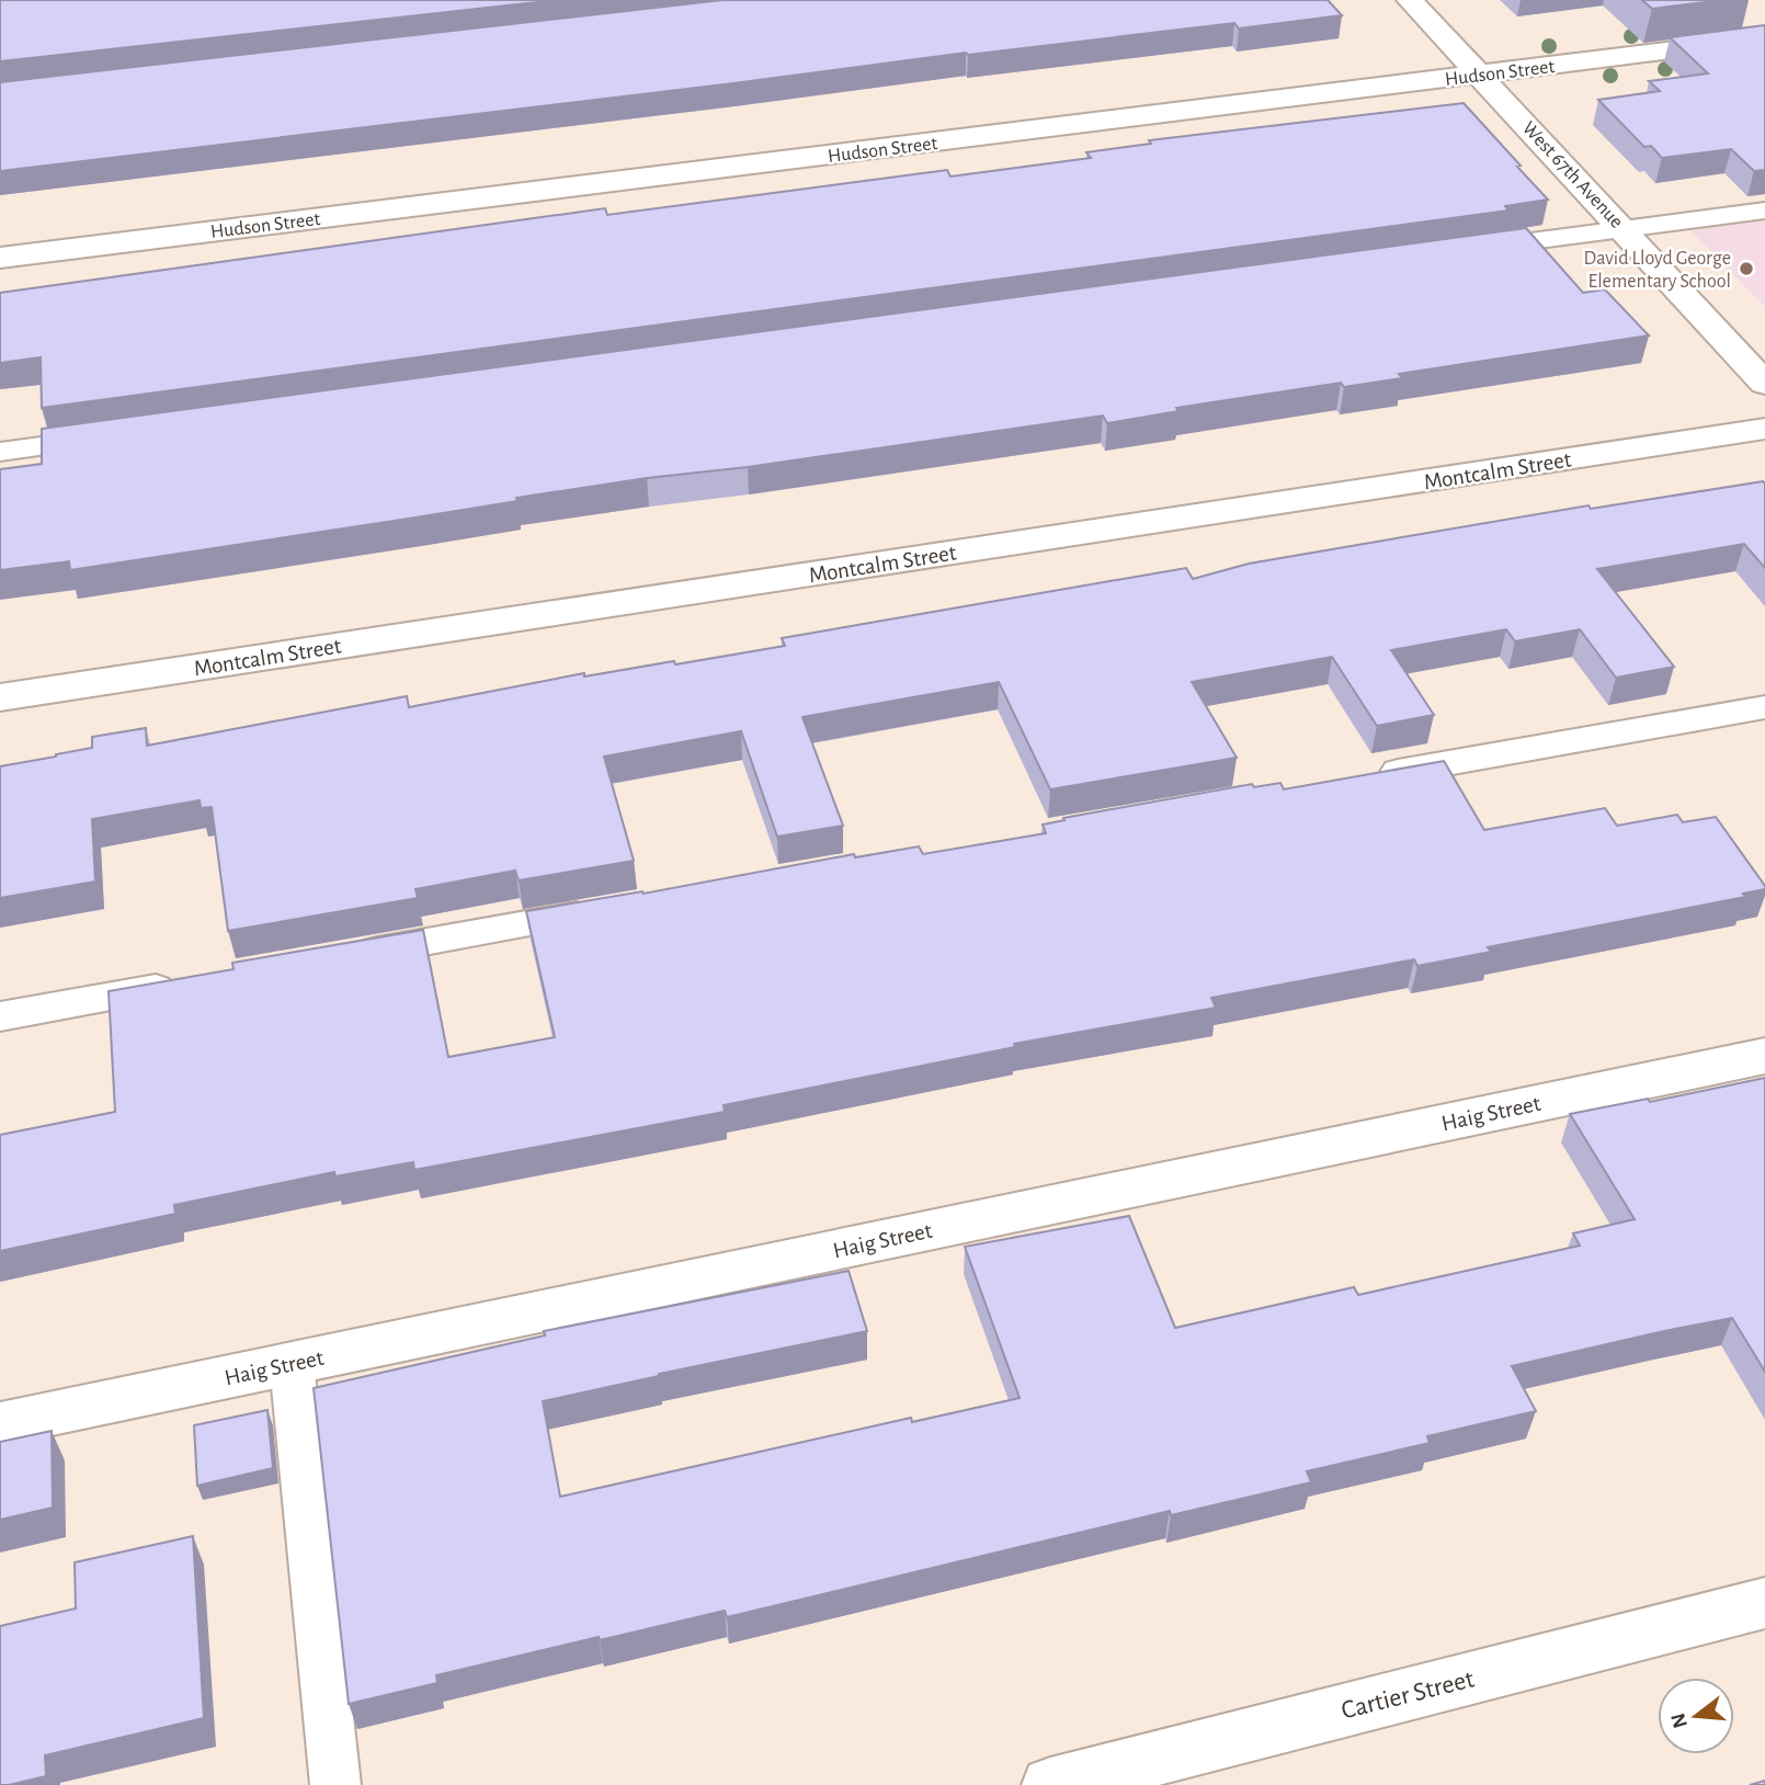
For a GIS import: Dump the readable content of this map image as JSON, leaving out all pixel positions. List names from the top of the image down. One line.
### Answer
{"streets":{"street":["Hudson Street","West 67th Avenue","Montcalm Street","Haig Street","Cartier Street"]},"crossings":[["Hudson Street","West 67th Avenue"]],"places":["David Lloyd George Elementary School"],"north":"left"}
